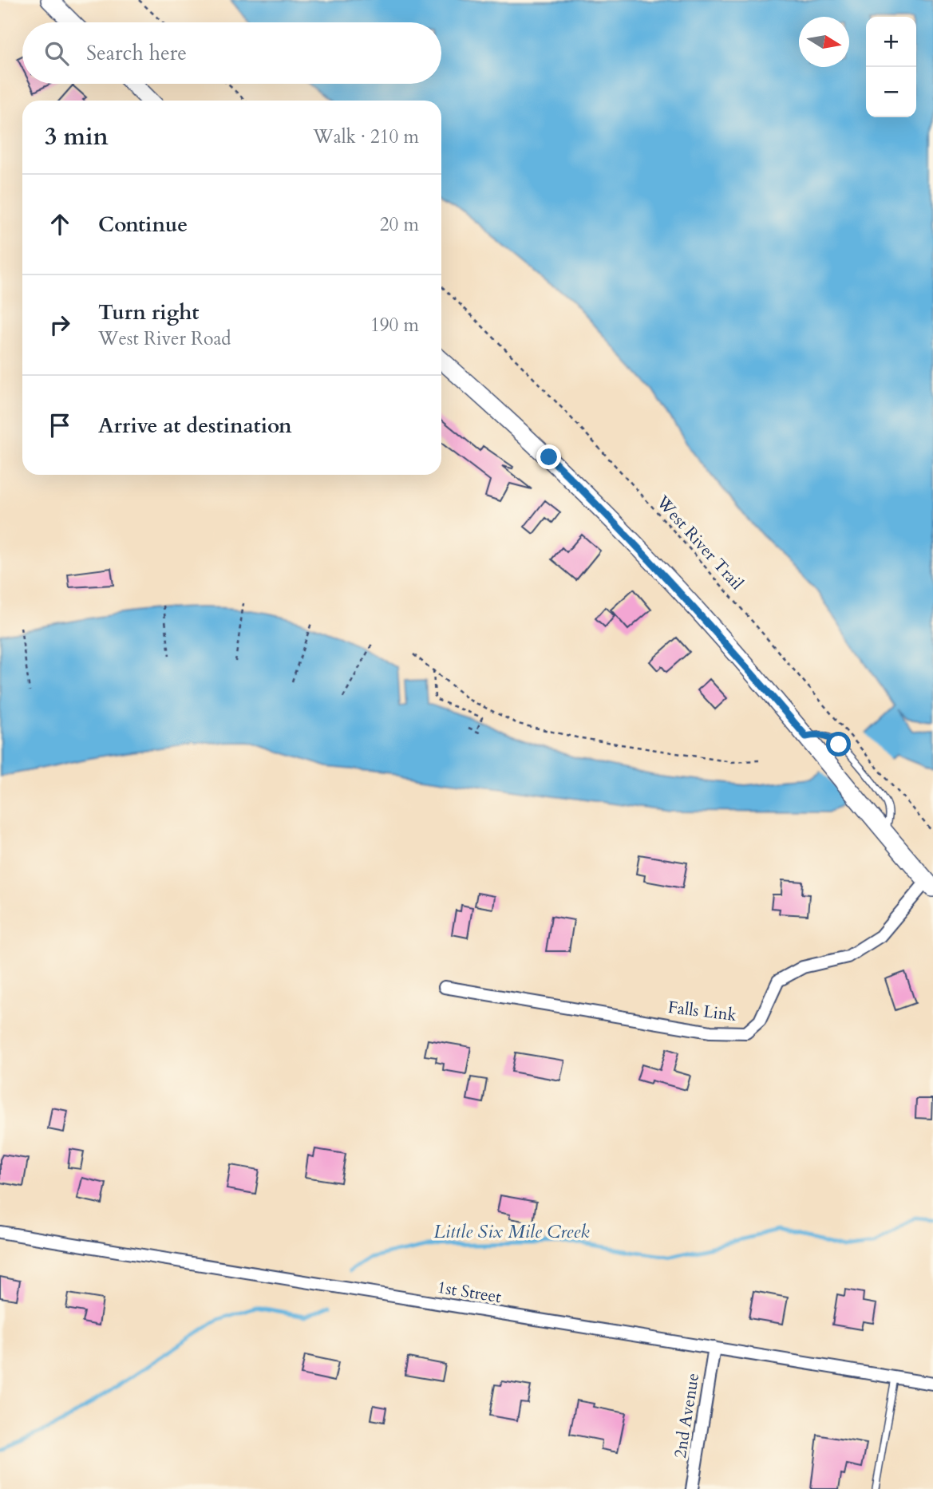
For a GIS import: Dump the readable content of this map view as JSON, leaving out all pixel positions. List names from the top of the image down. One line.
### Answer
{"streets":{"street":["Falls Link","1st Street","2nd Avenue"],"path":["West River Trail"]},"crossings":[["1st Street","2nd Avenue"]],"water":["Little Six Mile Creek"],"north":"right","page":{"map_buttons":["+","−"],"search":"Search here","heading":["3 min","Walk · 210 m"],"list":[["Continue","20 m"],["Turn right","West River Road","190 m"],"Arrive at destination"]}}
